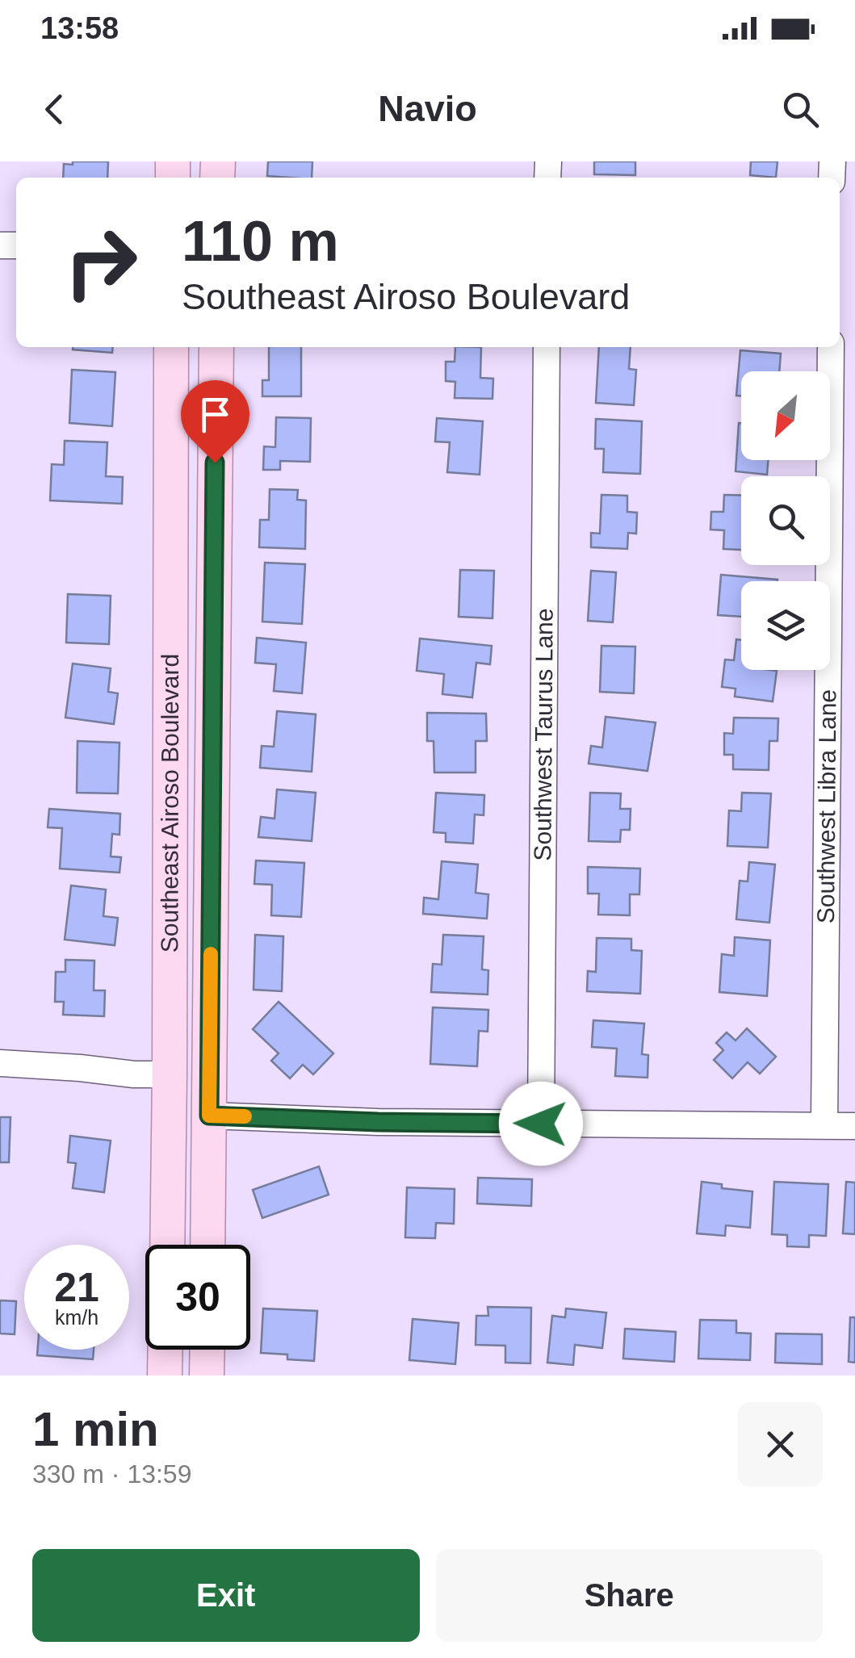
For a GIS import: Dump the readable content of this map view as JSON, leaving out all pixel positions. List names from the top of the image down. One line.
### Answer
{"streets":{"main road":["Southeast Airoso Boulevard"],"street":["Southwest Taurus Lane","Southwest Libra Lane"]},"north":"bottom left","page":{"status":"13:58","header":"Navio","turn":["110 m","Southeast Airoso Boulevard"],"speed":"21 km/h","limit":"30","heading":["1 min","330 m · 13:59"],"buttons":["Exit","Share"]}}
